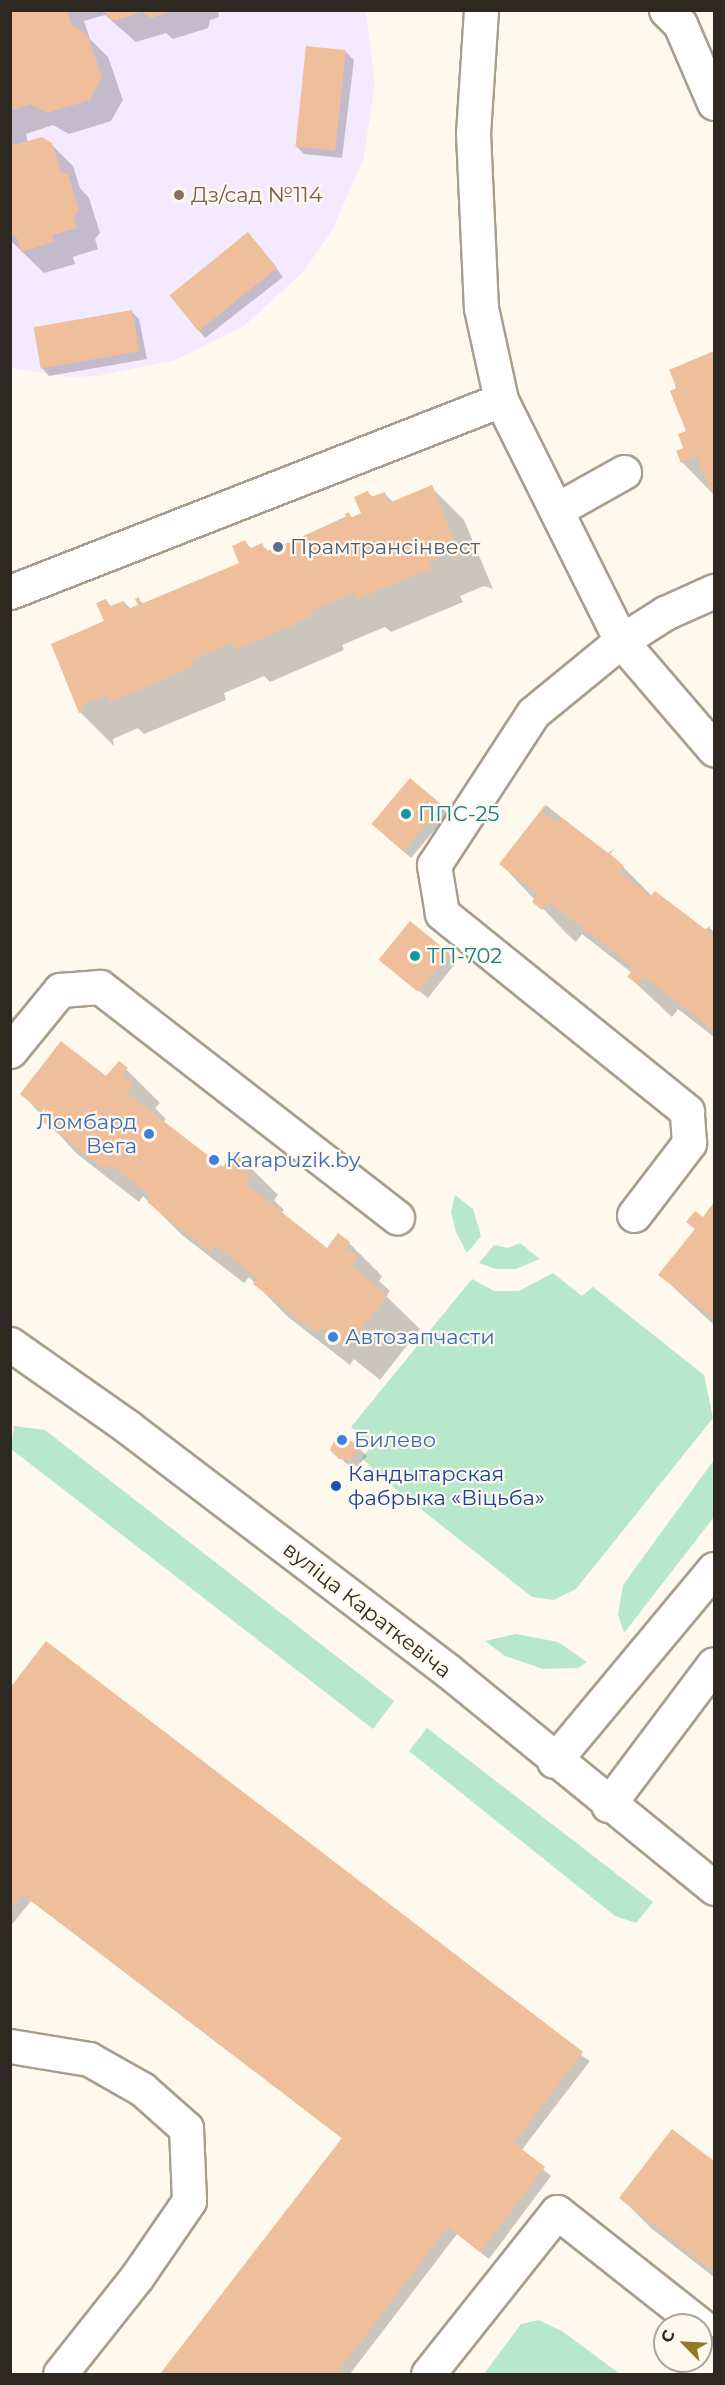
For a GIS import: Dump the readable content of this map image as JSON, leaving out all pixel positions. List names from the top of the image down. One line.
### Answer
{"streets":{"street":["вуліца Караткевіча"]},"places":["Дз/сад №114","Прамтрансінвест","ППС-25","ТП-702","Ломбард Вега","Кarapuzik.by","Автозапчасти","Билево","Кандытарская фабрыка «Віцьба»"],"north":"top left"}
